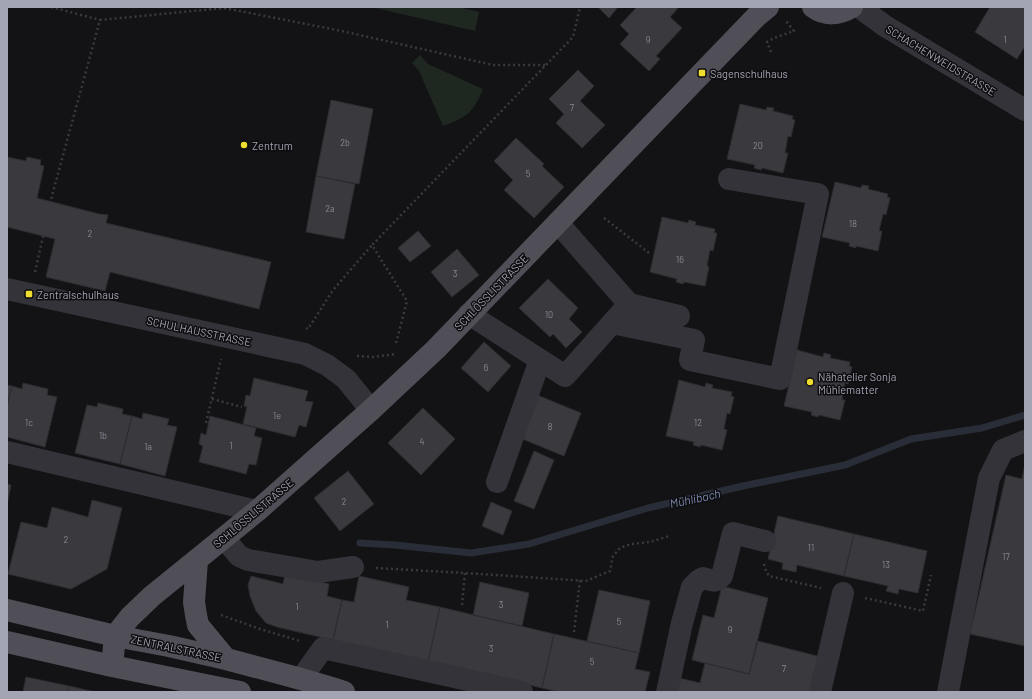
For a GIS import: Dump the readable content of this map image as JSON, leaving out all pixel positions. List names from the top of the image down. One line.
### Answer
{"streets":{"main road":["SCHLÖSSLISTRASSE","ZENTRALSTRASSE"],"street":["SCHACHENWEIDSTRASSE","SCHULHAUSSTRASSE"]},"crossings":[["SCHLÖSSLISTRASSE","SCHULHAUSSTRASSE"],["SCHLÖSSLISTRASSE","ZENTRALSTRASSE"]],"water":["Mühlibach"],"places":{"transit":["Sagenschulhaus","Zentralschulhaus"],"other":["Zentrum","Nähatelier Sonja Mühlematter"]},"house_numbers":["9","1","7","2b","20","5","2a","18","2","16","3","10","6","1e","1c","12","8","1b","4","1","1a","2","2","11","17","13","3","1","5","1","9","3","5","7"]}
